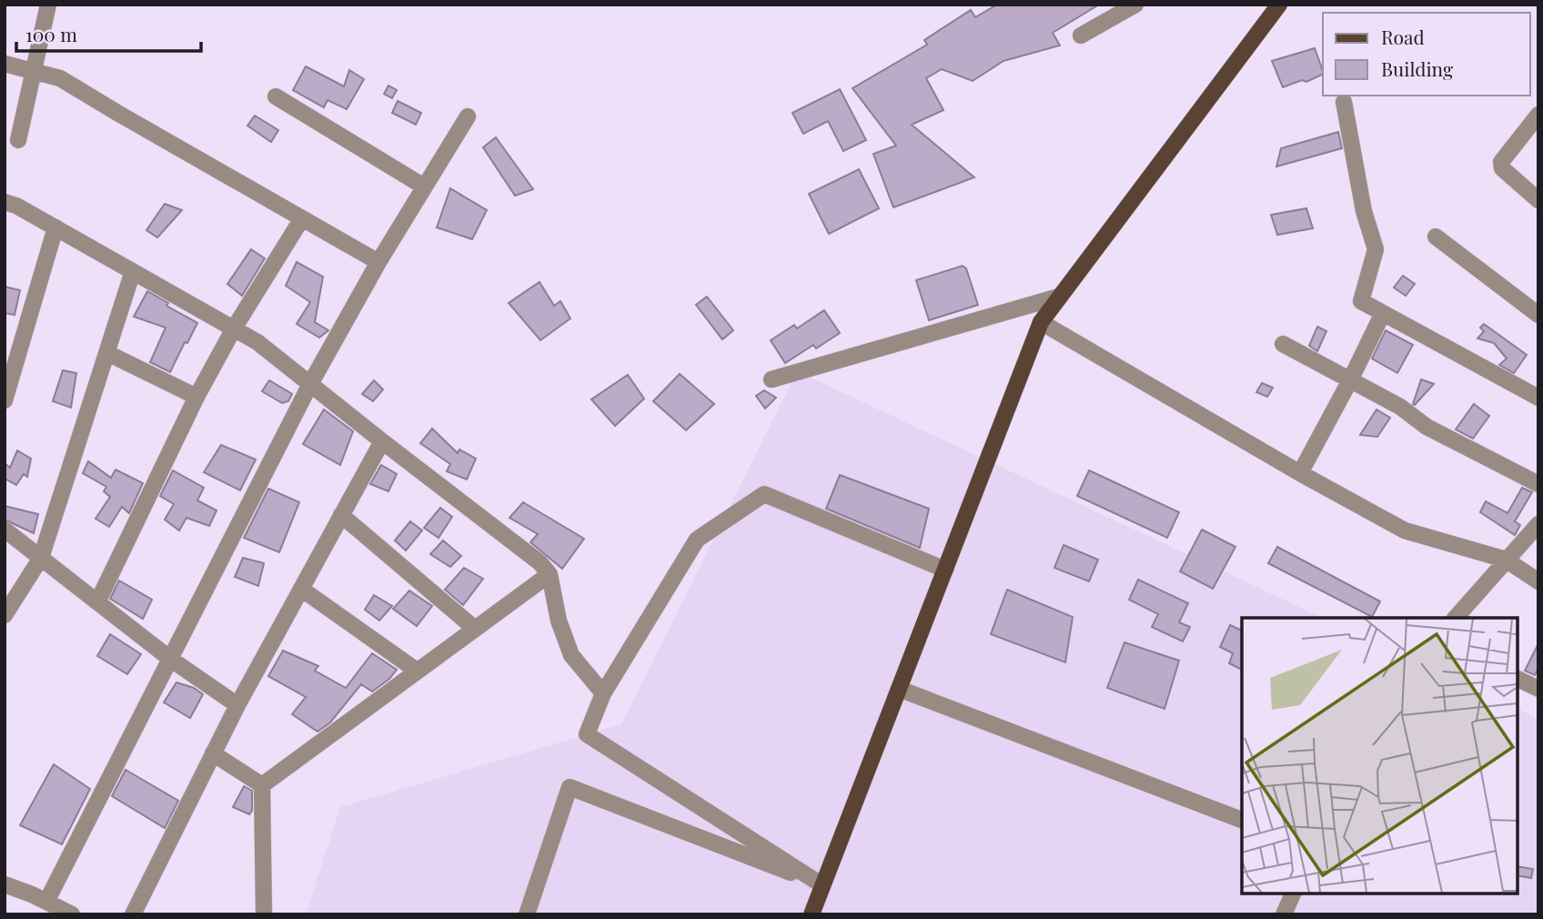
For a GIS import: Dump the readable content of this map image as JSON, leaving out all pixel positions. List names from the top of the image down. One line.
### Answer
{"legend":["Road","Building"],"scale_bar":"100 m"}
